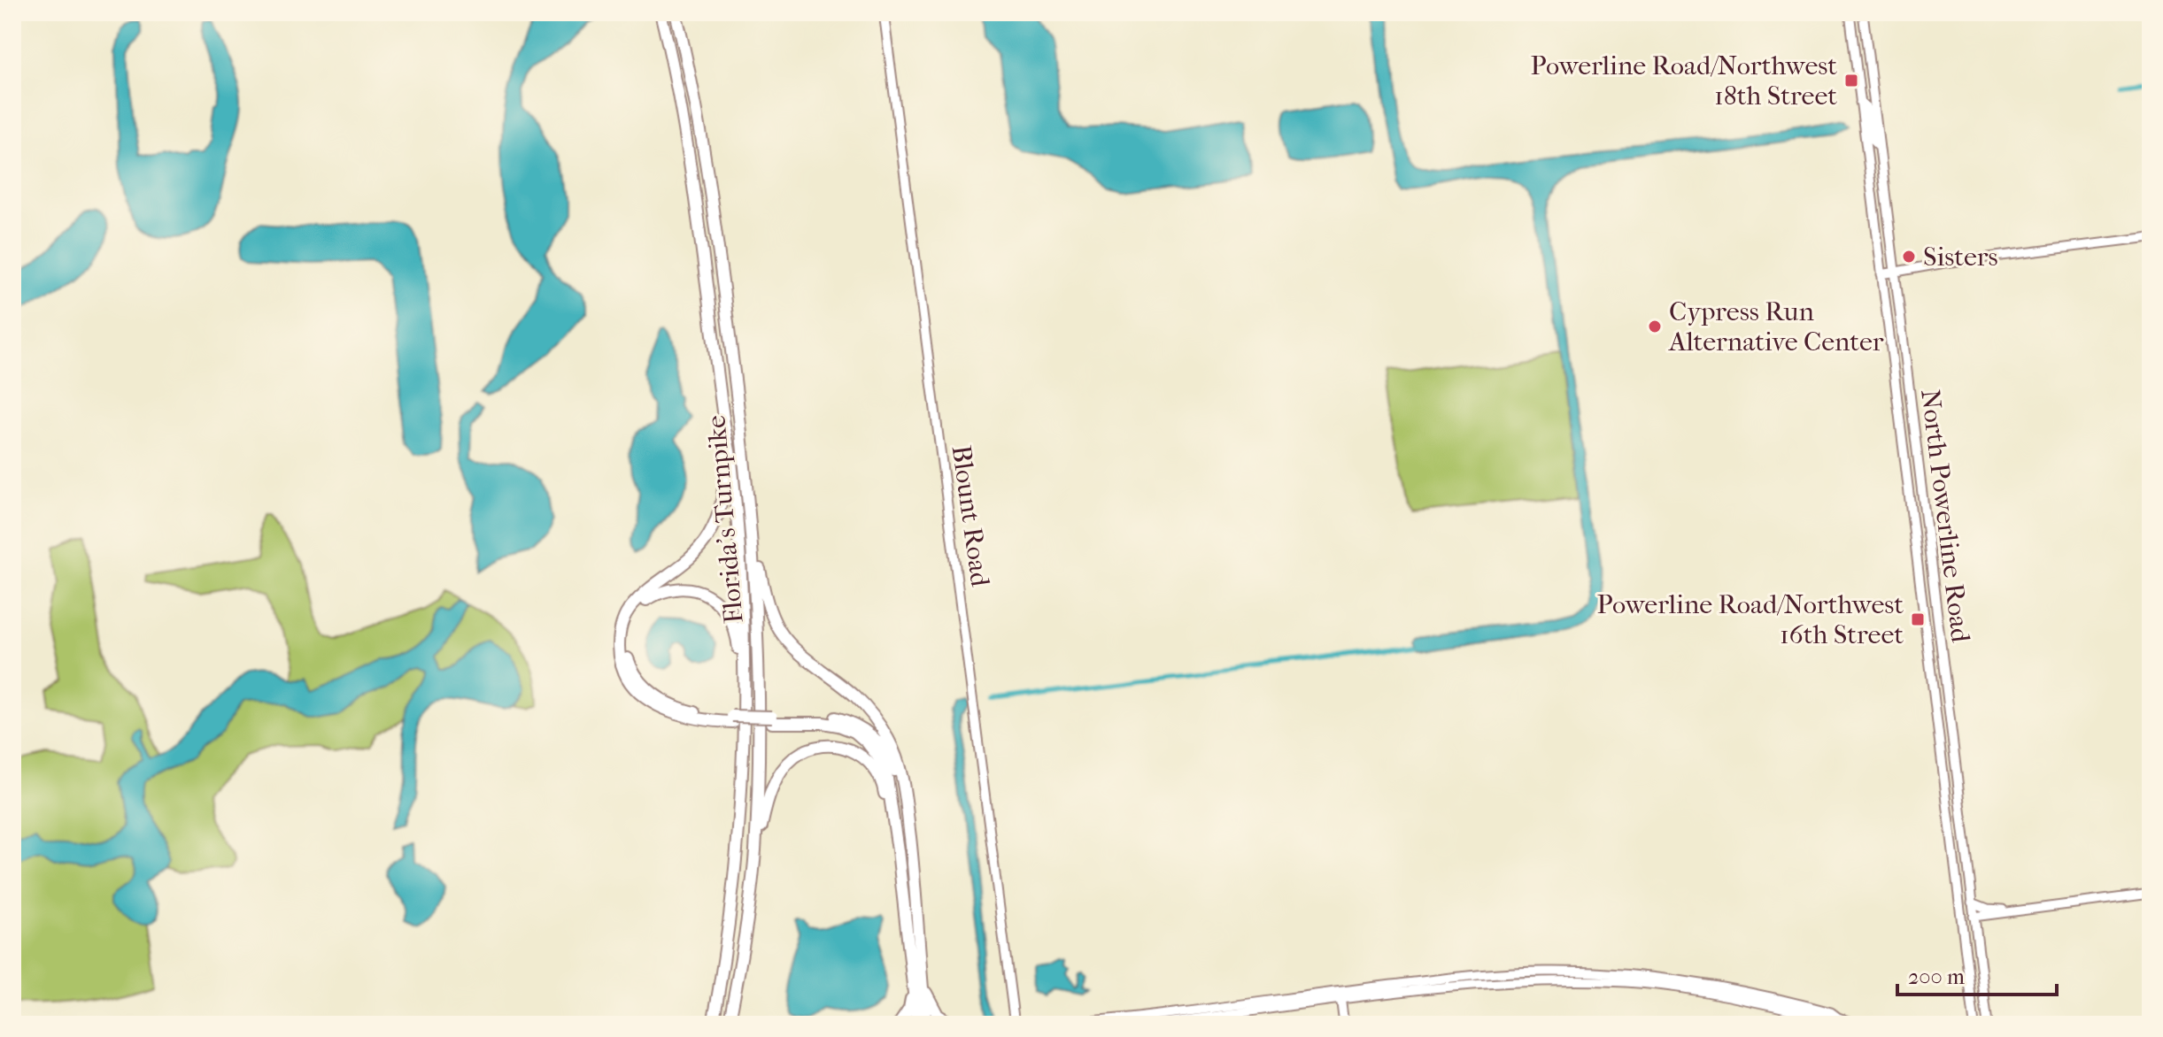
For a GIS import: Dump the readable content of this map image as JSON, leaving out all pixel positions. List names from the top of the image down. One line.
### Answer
{"streets":{"highway":["Florida's Turnpike"],"main road":["Blount Road","North Powerline Road"]},"places":{"transit":["Powerline Road/Northwest 18th Street","Powerline Road/Northwest 16th Street"],"other":["Sisters","Cypress Run Alternative Center"]},"scale_bar":"200 m"}
